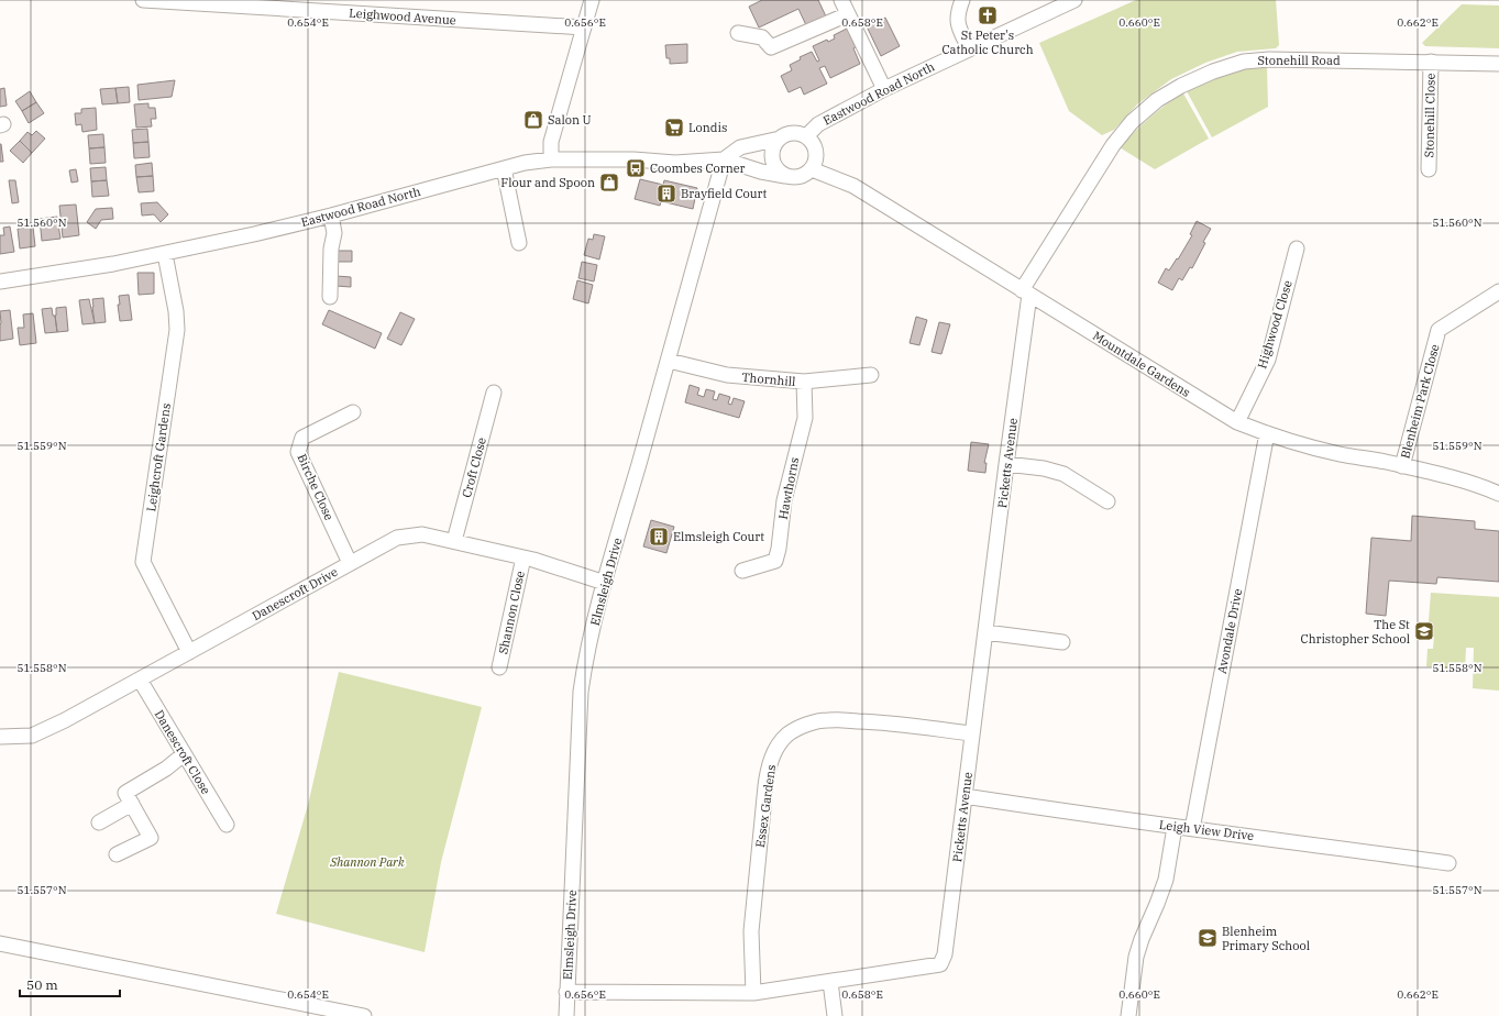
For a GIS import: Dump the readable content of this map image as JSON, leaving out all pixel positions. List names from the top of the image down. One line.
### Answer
{"streets":{"street":["Leighwood Avenue","Stonehill Road","Eastwood Road North","Stonehill Close","Highwood Close","Mountdale Gardens","Thornhill","Blenheim Park Close","Leighcroft Gardens","Picketts Avenue","Croft Close","Birche Close","Hawthorns","Elmsleigh Drive","Danescroft Drive","Shannon Close","Avondale Drive","Danescroft Close","Essex Gardens","Leigh View Drive"]},"crossings":[["Stonehill Road","Stonehill Close"],["Stonehill Road","Mountdale Gardens"],["Stonehill Road","Picketts Avenue"],["Eastwood Road North","Mountdale Gardens"],["Eastwood Road North","Leighcroft Gardens"],["Eastwood Road North","Elmsleigh Drive"],["Highwood Close","Mountdale Gardens"],["Mountdale Gardens","Blenheim Park Close"],["Mountdale Gardens","Picketts Avenue"],["Mountdale Gardens","Avondale Drive"],["Thornhill","Hawthorns"],["Thornhill","Elmsleigh Drive"],["Leighcroft Gardens","Danescroft Drive"],["Picketts Avenue","Elmsleigh Drive"],["Picketts Avenue","Essex Gardens"],["Picketts Avenue","Leigh View Drive"],["Croft Close","Danescroft Drive"],["Birche Close","Danescroft Drive"],["Elmsleigh Drive","Danescroft Drive"],["Danescroft Drive","Shannon Close"],["Danescroft Drive","Danescroft Close"],["Avondale Drive","Leigh View Drive"]],"parks":["Shannon Park"],"places":{"church":["St Peter's Catholic Church"],"shop":["Salon U","Flour and Spoon"],"supermarket":["Londis"],"bus stop":["Coombes Corner"],"building":["Brayfield Court","Elmsleigh Court"],"school or university":["The St Christopher School","Blenheim Primary School"]},"scale_bar":"50 m","coordinates":["0.654°E","0.656°E","0.658°E","0.660°E","0.662°E","51.560°N","51.559°N","51.558°N","51.557°N"]}
